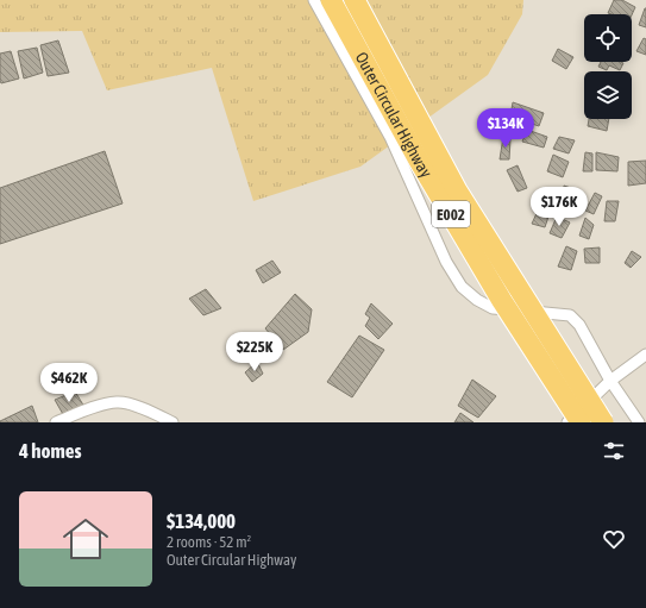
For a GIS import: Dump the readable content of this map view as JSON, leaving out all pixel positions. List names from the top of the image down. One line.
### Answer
{"streets":{"highway":["Outer Circular Highway","E002"]},"page":{"price":["$134K","$176K","$225K","$462K"],"heading":"4 homes","list":[{"name":"$134,000","note":"2 rooms · 52 m² · Outer Circular Highway"}]}}
